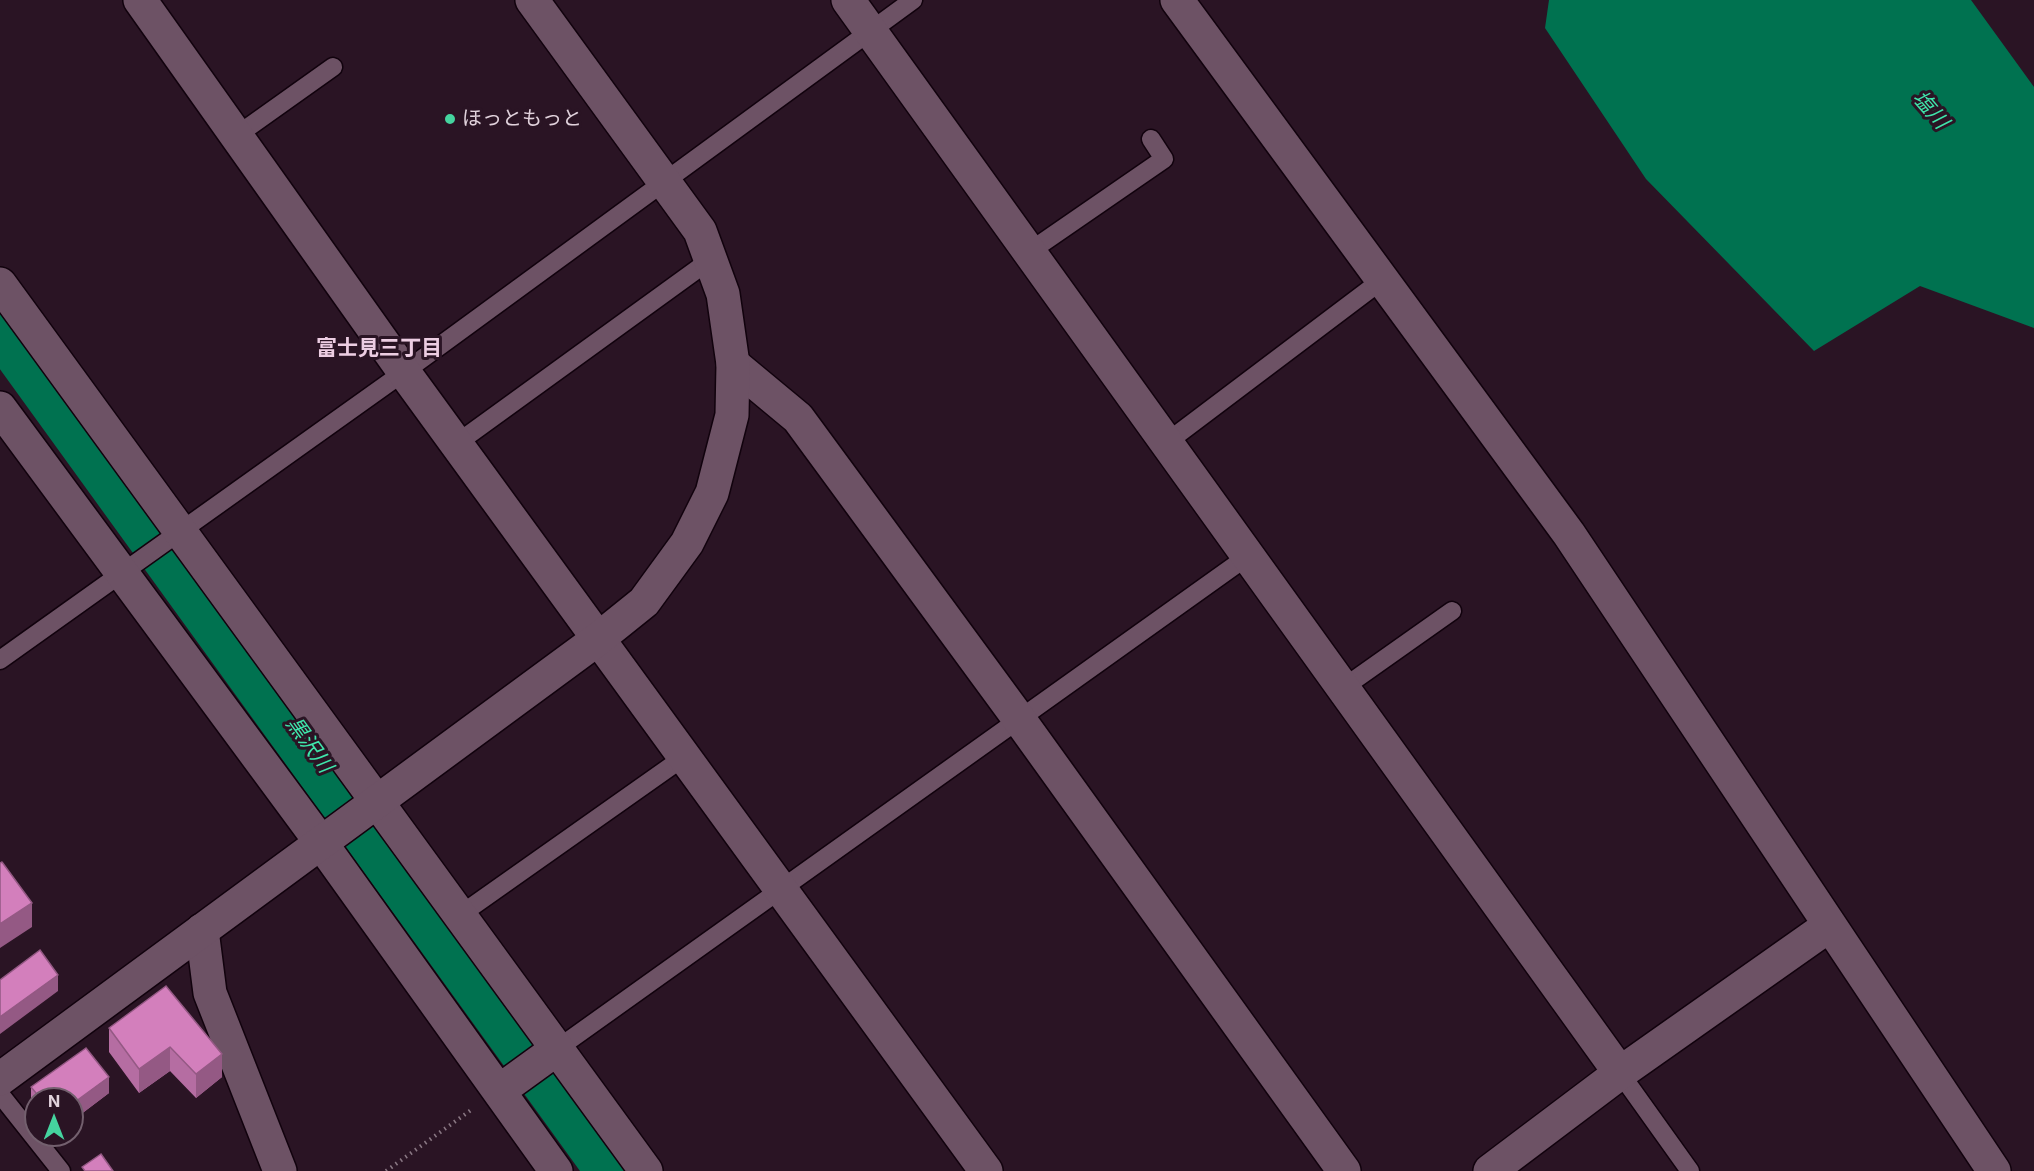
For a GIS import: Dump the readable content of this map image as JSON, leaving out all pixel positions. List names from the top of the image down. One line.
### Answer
{"districts":["富士見三丁目"],"water":["塩川","黒沢川"],"places":["ほっともっと"],"north":"top"}
